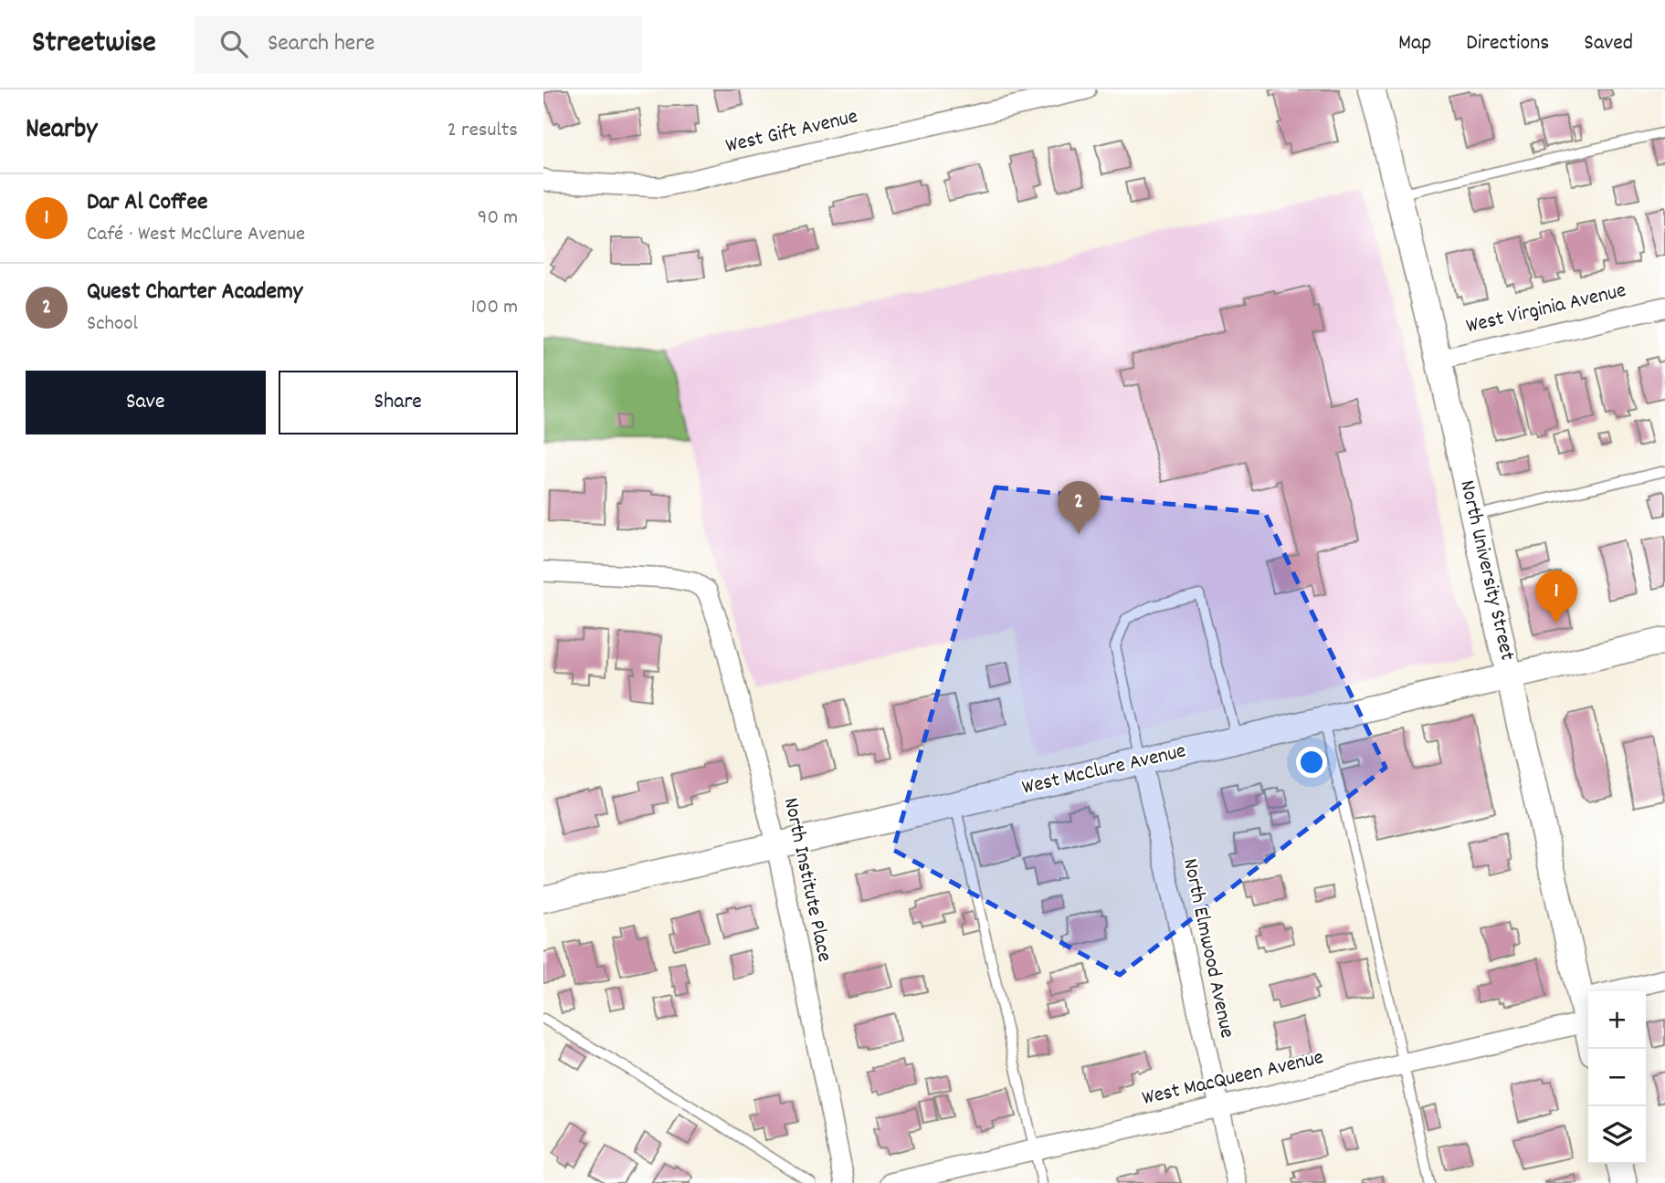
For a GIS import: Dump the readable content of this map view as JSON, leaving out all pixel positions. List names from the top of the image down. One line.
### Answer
{"streets":{"street":["West Gift Avenue","West Virginia Avenue","North University Street","West McClure Avenue","North Institute Place","North Elmwood Avenue","West MacQueen Avenue"]},"crossings":[["West Virginia Avenue","North University Street"],["North University Street","West McClure Avenue"],["North University Street","West MacQueen Avenue"],["West McClure Avenue","North Institute Place"],["West McClure Avenue","North Elmwood Avenue"],["North Elmwood Avenue","West MacQueen Avenue"]],"page":{"header":"Streetwise","search":"Search here","nav":["Map","Directions","Saved"],"heading":["Nearby","2 results"],"list":[{"mark":"1","name":"Dar Al Coffee","note":"Café · West McClure Avenue","value":"90 m"},{"mark":"2","name":"Quest Charter Academy","note":"School","value":"100 m"}],"buttons":["Save","Share"],"pins":["2","1"],"map_buttons":["+","−"]}}
